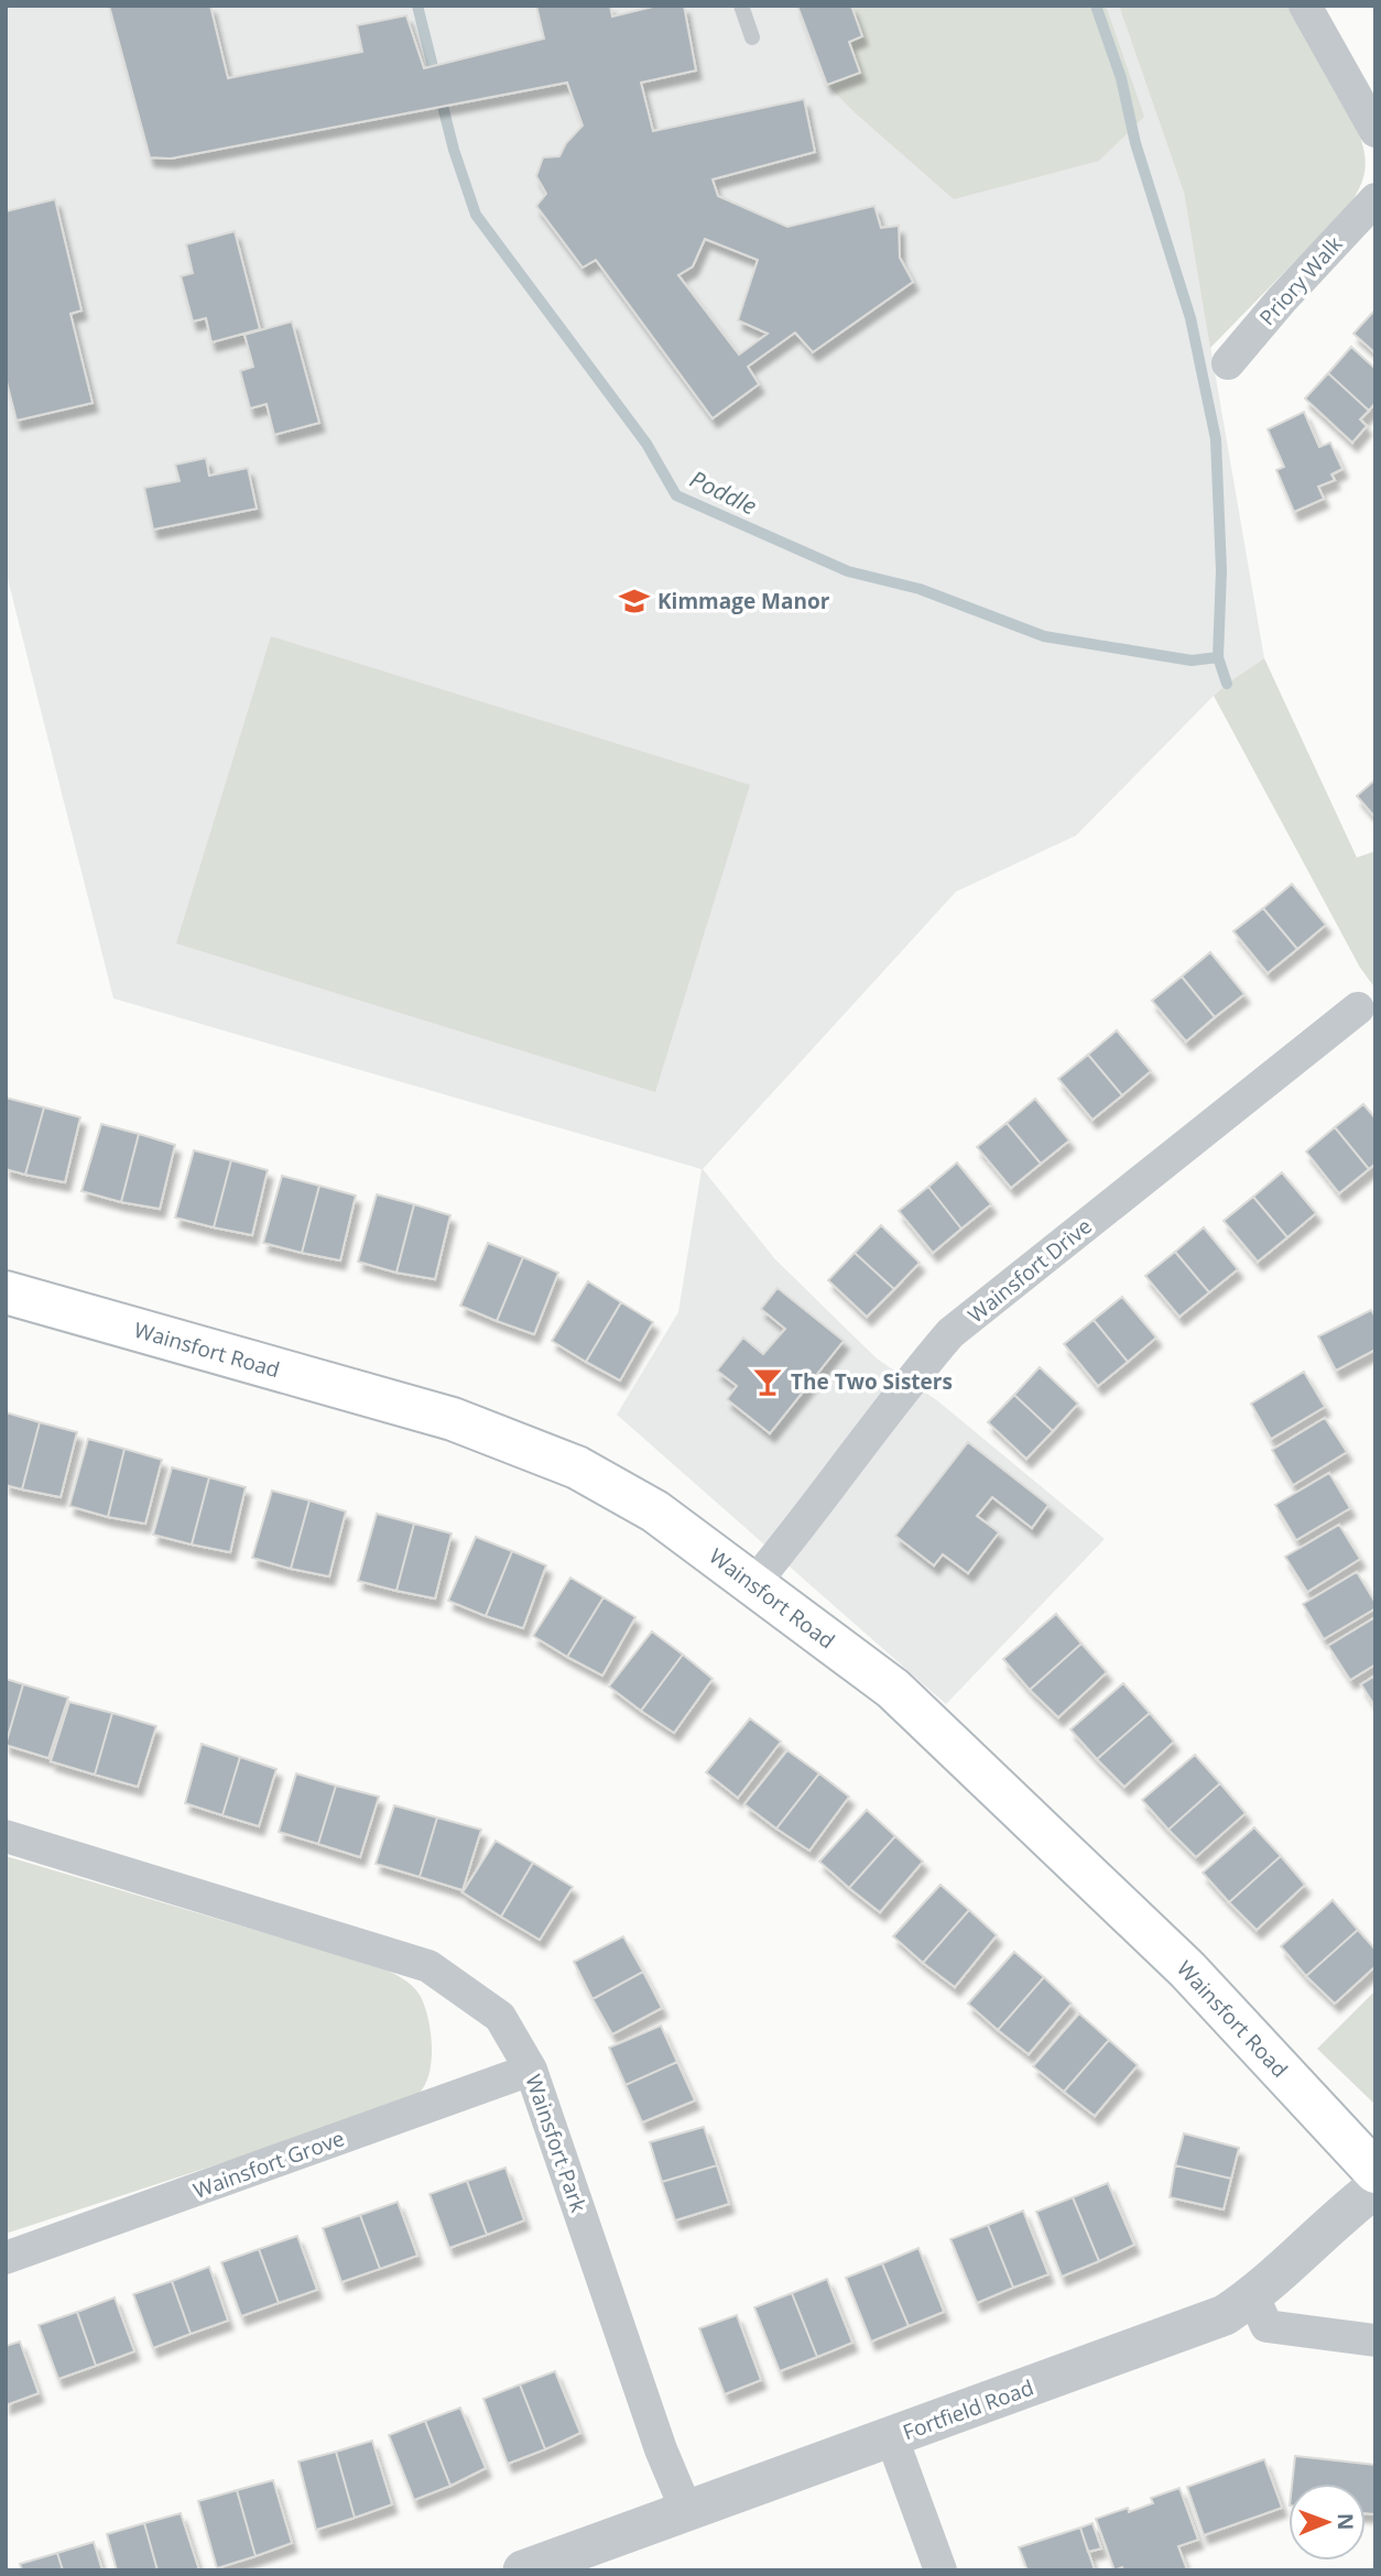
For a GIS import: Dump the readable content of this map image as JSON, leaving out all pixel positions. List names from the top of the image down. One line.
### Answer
{"streets":{"main road":["Wainsfort Road"],"street":["Priory Walk","Wainsfort Drive","Wainsfort Park","Wainsfort Grove","Fortfield Road"]},"crossings":[["Wainsfort Drive","Wainsfort Road"],["Wainsfort Park","Wainsfort Grove"],["Wainsfort Park","Fortfield Road"]],"water":["Poddle"],"places":{"school or university":["Kimmage Manor"],"bar":["The Two Sisters"]},"north":"right"}
